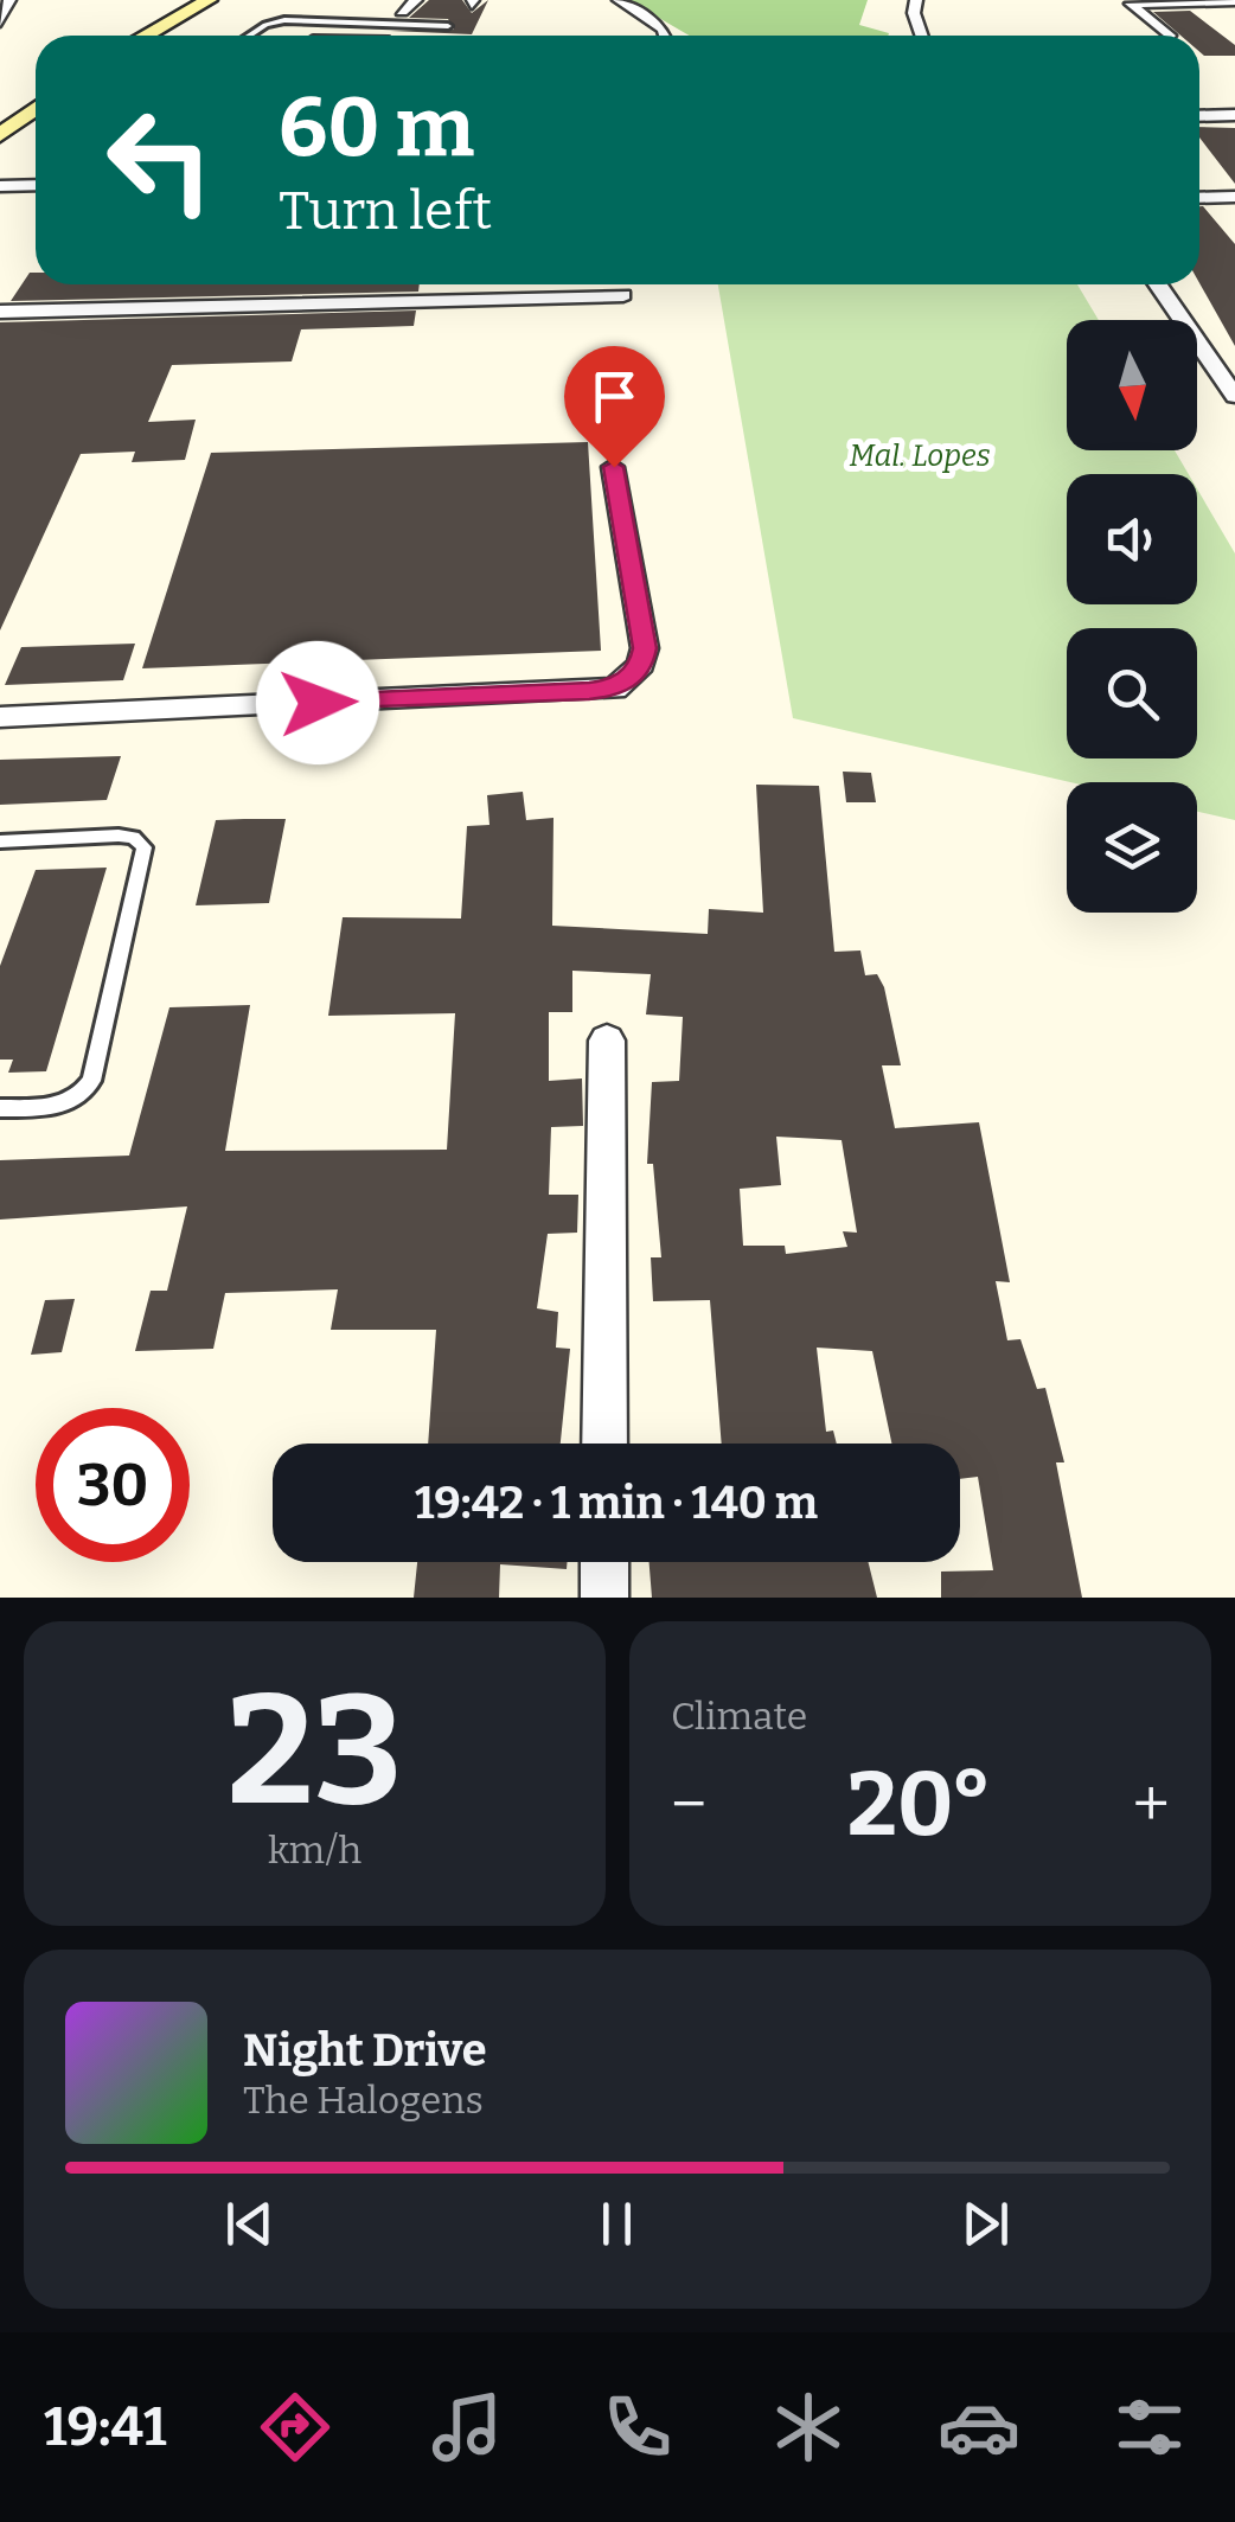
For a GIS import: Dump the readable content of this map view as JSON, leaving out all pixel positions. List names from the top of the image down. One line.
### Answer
{"parks":["Mal. Lopes"],"north":"bottom","page":{"turn":["60 m","Turn left"],"limit":"30","trip":"19:42 · 1 min · 140 m","tile":[["23","km/h"],"Climate"],"heat":["−","20°","+"],"song":["Night Drive","The Halogens"],"tabs":"19:41"}}
